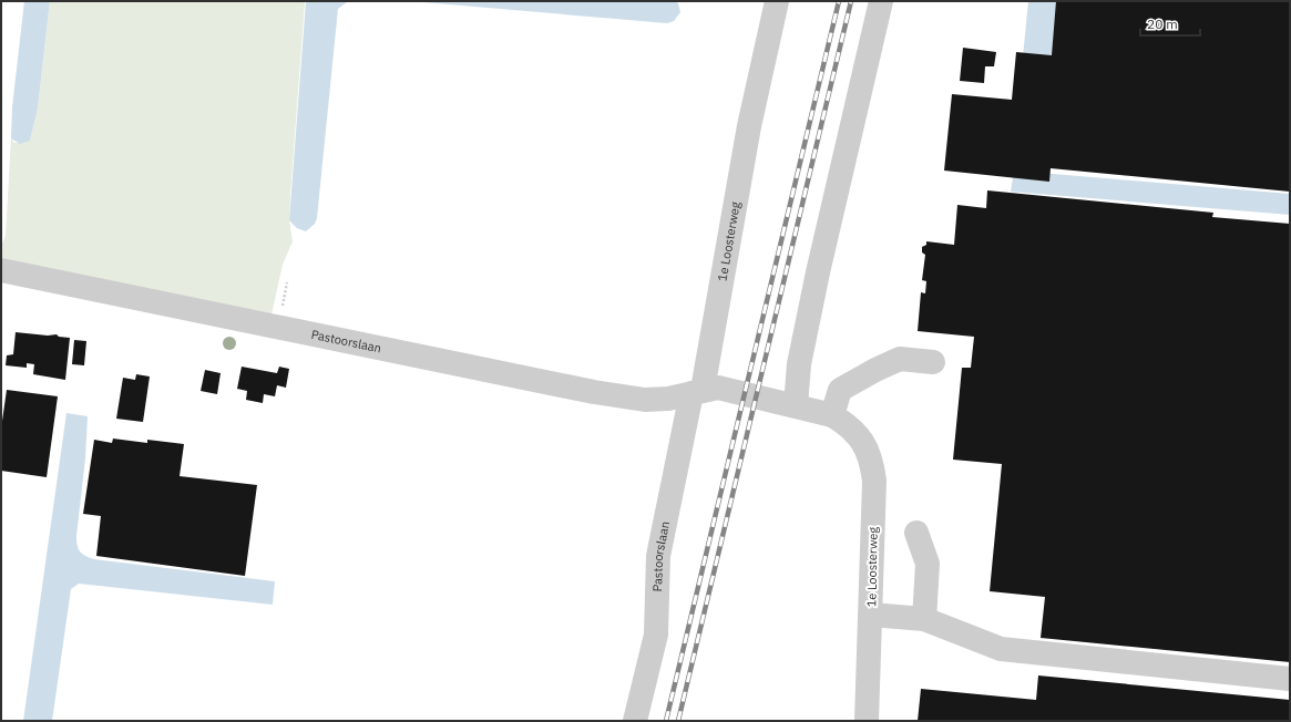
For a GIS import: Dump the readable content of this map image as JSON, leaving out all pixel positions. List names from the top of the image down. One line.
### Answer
{"streets":{"street":["1e Loosterweg","Pastoorslaan"]},"crossings":[["1e Loosterweg","Pastoorslaan"]],"scale_bar":"20 m"}
